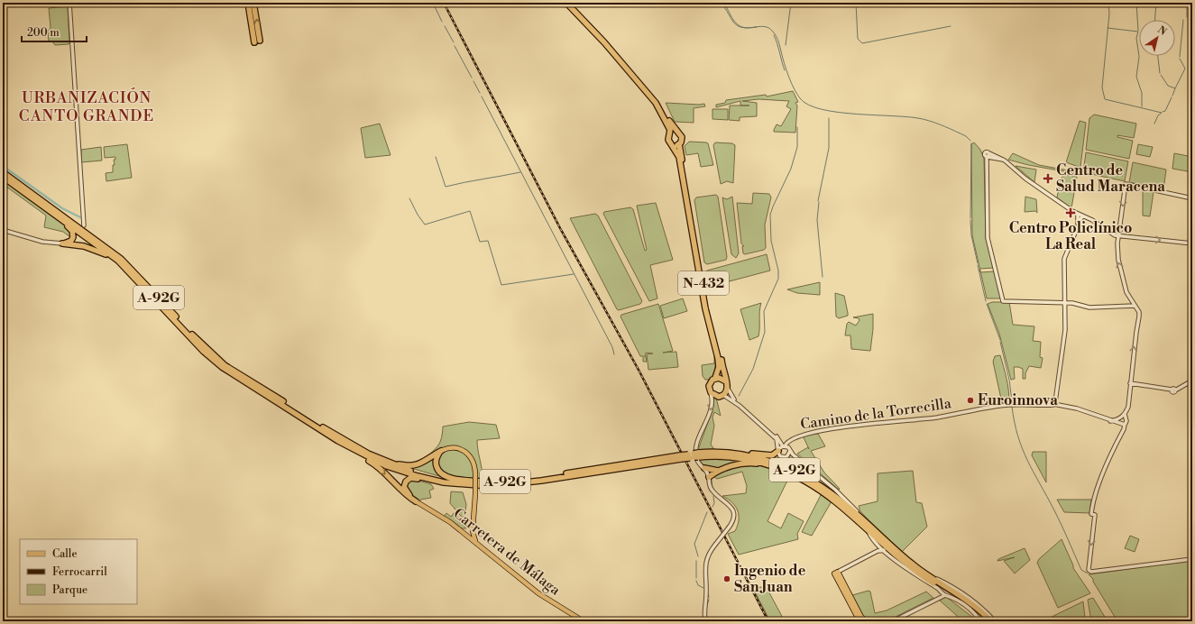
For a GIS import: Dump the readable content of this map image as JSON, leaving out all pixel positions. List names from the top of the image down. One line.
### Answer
{"streets":{"highway":["N-432","A-92G"],"main road":["Carretera de Málaga"],"street":["Camino de la Torrecilla"]},"districts":["URBANIZACIÓN CANTO GRANDE"],"places":{"health":["Centro de Salud Maracena","Centro Policlínico La Real"],"other":["Euroinnova","Ingenio de San Juan"]},"legend":["Calle","Ferrocarril","Parque"],"scale_bar":"200 m","north":"top right"}
